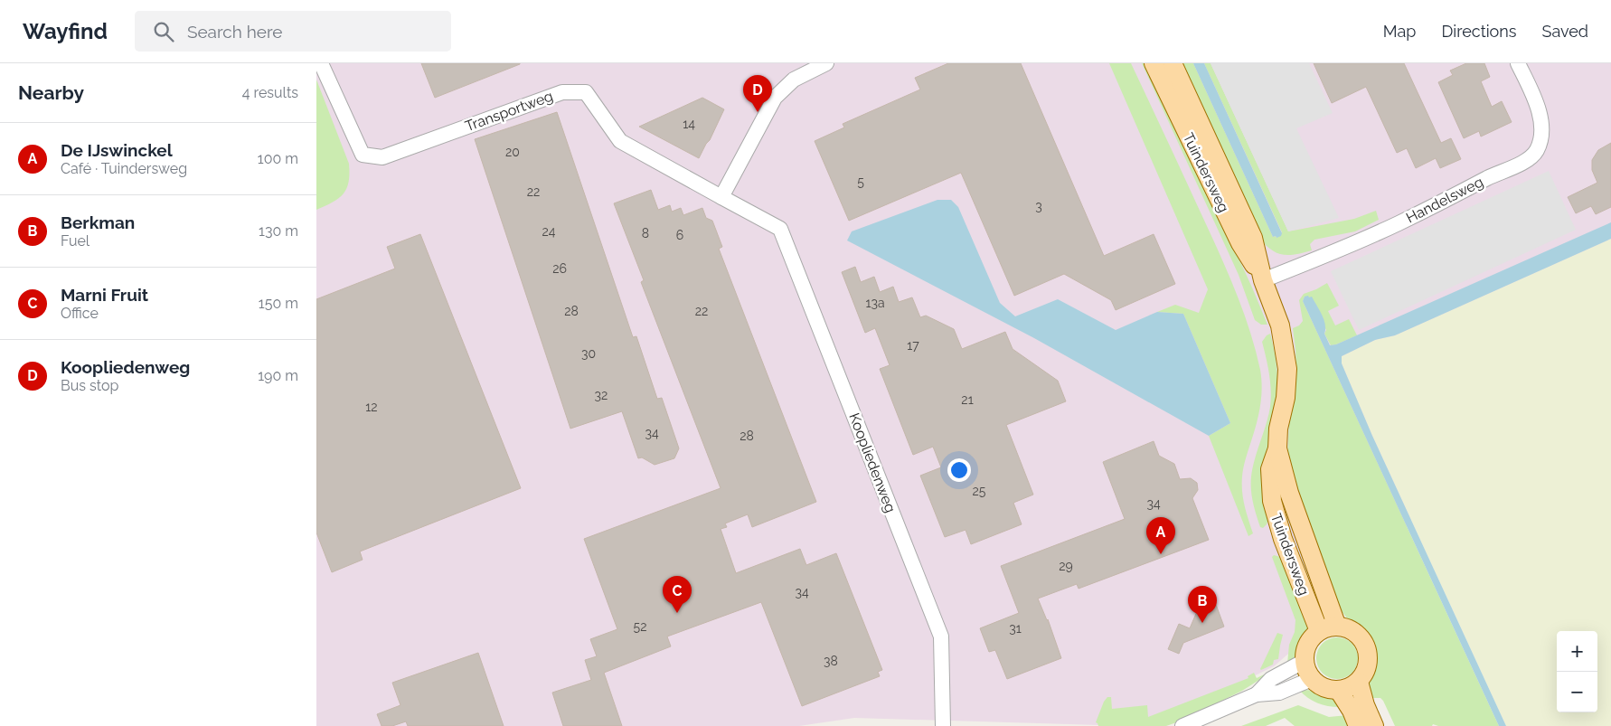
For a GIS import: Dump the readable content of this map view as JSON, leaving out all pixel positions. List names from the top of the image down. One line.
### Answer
{"streets":{"main road":["Tuindersweg"],"street":["Transportweg","Handelsweg","Koopliedenweg"]},"crossings":[["Transportweg","Koopliedenweg"],["Tuindersweg","Handelsweg"]],"house_numbers":["14","20","5","22","3","24","8","6","26","13a","28","22","17","30","32","21","12","34","28","25","34","29","34","52","31","38"],"page":{"header":"Wayfind","search":"Search here","nav":["Map","Directions","Saved"],"heading":["Nearby","4 results"],"pins":["D","A","C","B"],"list":[{"mark":"A","name":"De IJswinckel","note":"Café · Tuindersweg","value":"100 m"},{"mark":"B","name":"Berkman","note":"Fuel","value":"130 m"},{"mark":"C","name":"Marni Fruit","note":"Office","value":"150 m"},{"mark":"D","name":"Koopliedenweg","note":"Bus stop","value":"190 m"}],"map_buttons":["+","−"]}}
